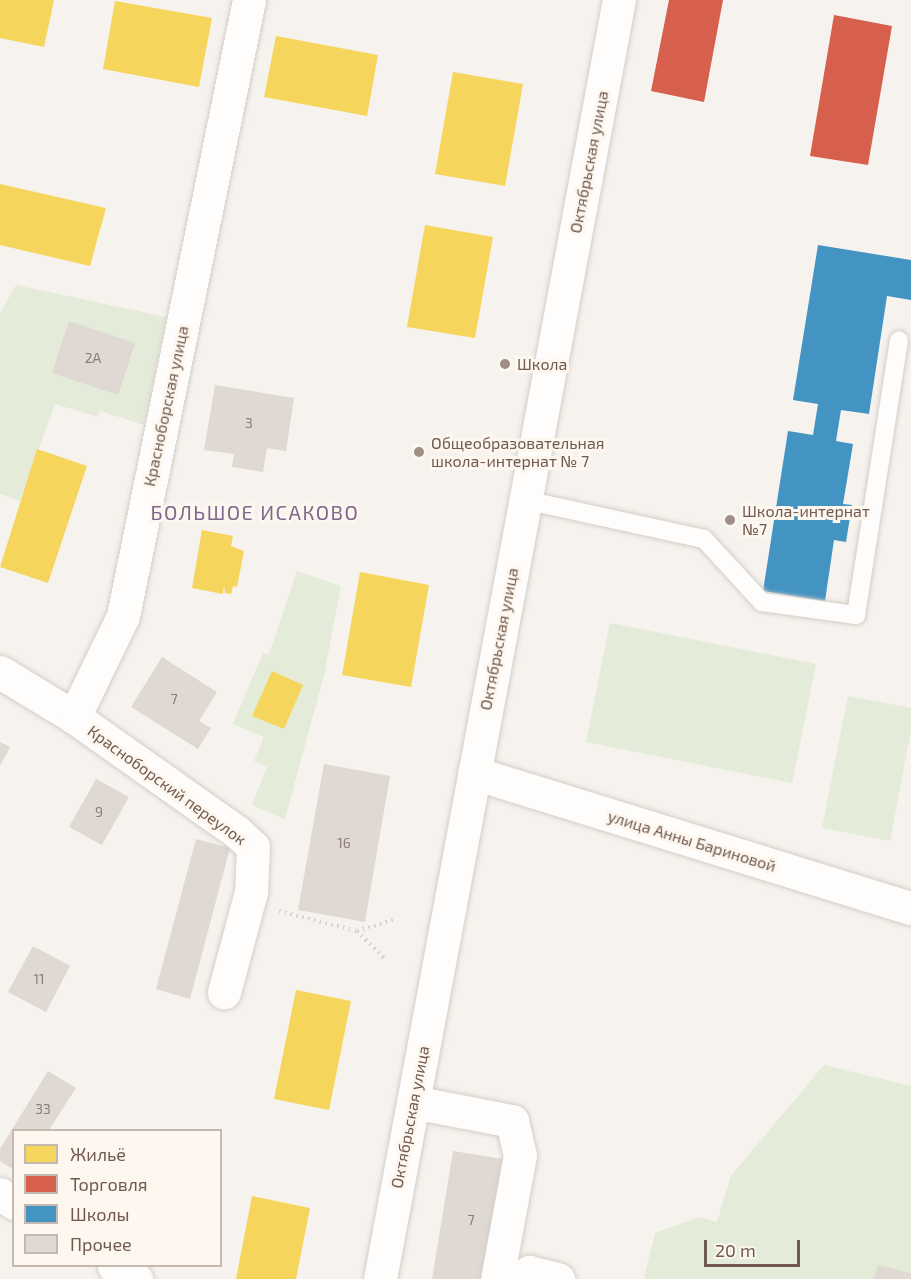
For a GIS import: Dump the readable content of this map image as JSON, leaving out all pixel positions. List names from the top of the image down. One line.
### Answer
{"streets":{"street":["Октябрьская улица","Красноборская улица","Красноборский переулок","улица Анны Бариновой"]},"crossings":[["Октябрьская улица","улица Анны Бариновой"],["Красноборская улица","Красноборский переулок"]],"districts":["БОЛЬШОЕ ИСАКОВО"],"places":["Школа","Общеобразовательная школа-интернат № 7","Школа-интернат №7"],"house_numbers":["2А","3","7","9","16","11","33","7"],"legend":["Жильё","Торговля","Школы","Прочее"],"scale_bar":"20 m"}
